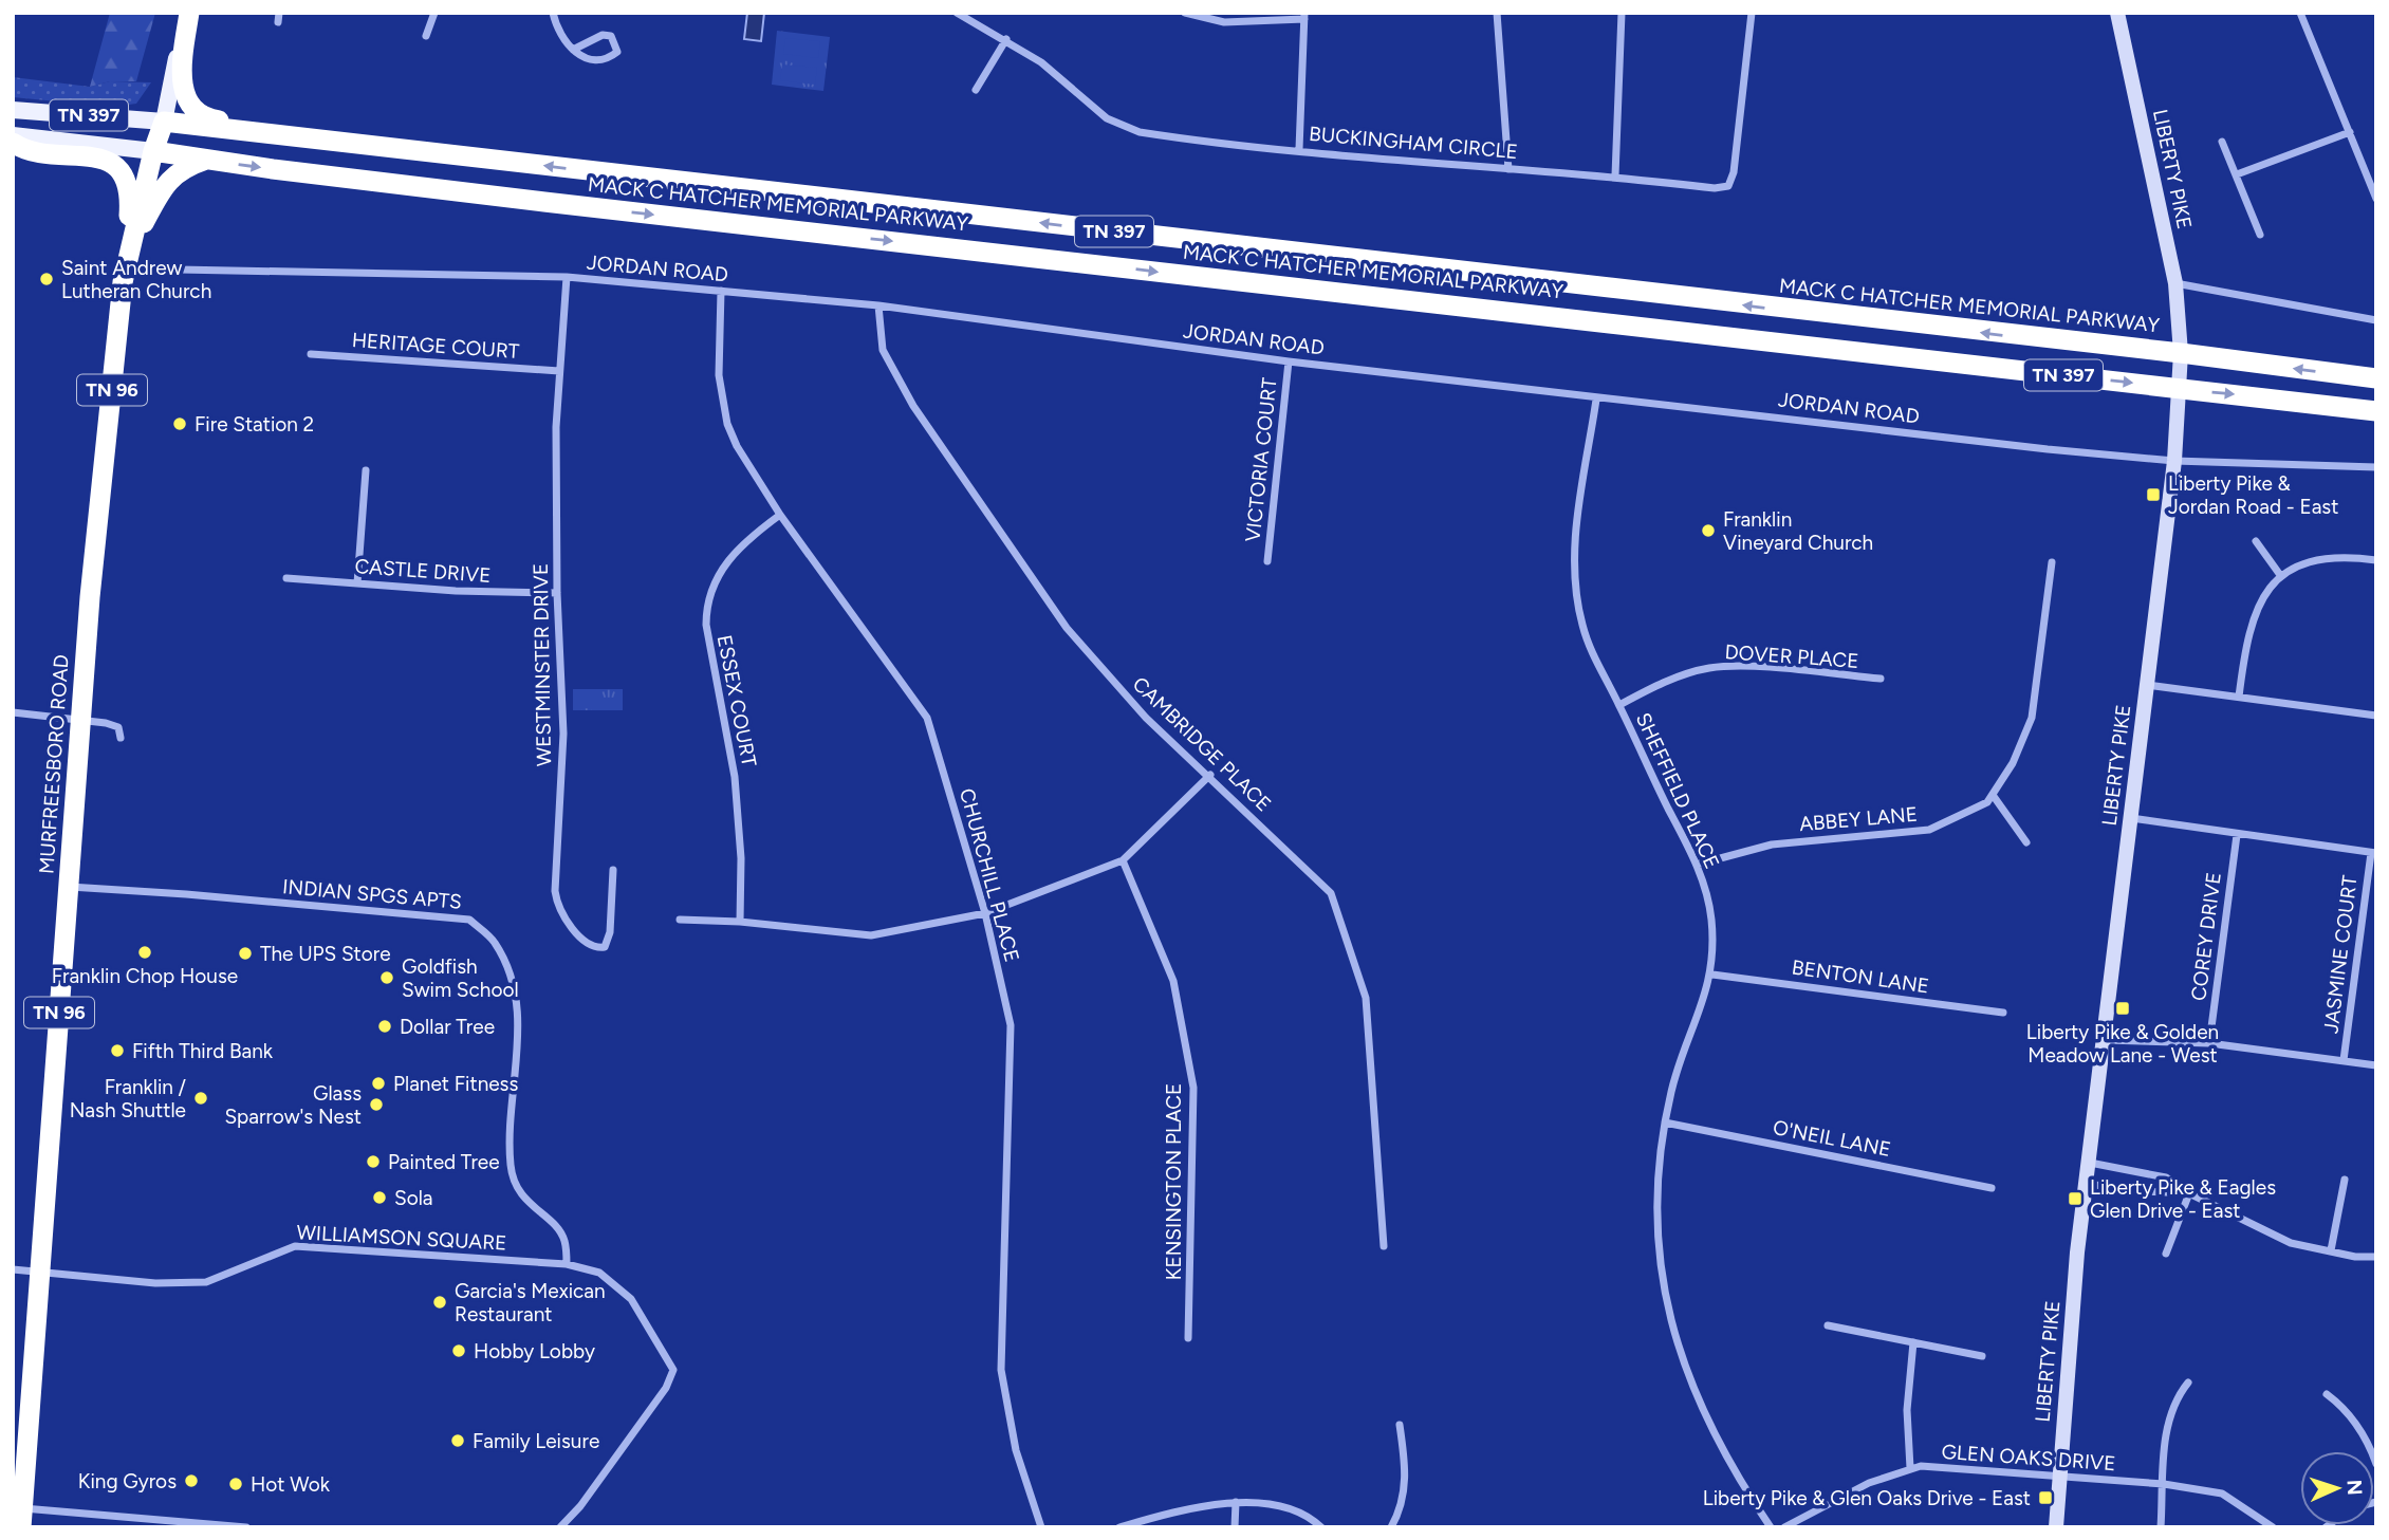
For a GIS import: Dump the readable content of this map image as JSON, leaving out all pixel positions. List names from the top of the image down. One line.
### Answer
{"streets":{"highway":["TN 397","MACK C HATCHER MEMORIAL PARKWAY","TN 96","MURFREESBORO ROAD"],"street":["BUCKINGHAM CIRCLE","LIBERTY PIKE","JORDAN ROAD","HERITAGE COURT","VICTORIA COURT","CASTLE DRIVE","DOVER PLACE","WESTMINSTER DRIVE","ESSEX COURT","CAMBRIDGE PLACE","SHEFFIELD PLACE","ABBEY LANE","CHURCHILL PLACE","INDIAN SPGS APTS","COREY DRIVE","JASMINE COURT","BENTON LANE","O'NEIL LANE","KENSINGTON PLACE","WILLIAMSON SQUARE","GLEN OAKS DRIVE"]},"crossings":[["LIBERTY PIKE","MACK C HATCHER MEMORIAL PARKWAY"],["LIBERTY PIKE","JORDAN ROAD"],["LIBERTY PIKE","GLEN OAKS DRIVE"],["MACK C HATCHER MEMORIAL PARKWAY","MURFREESBORO ROAD"],["JORDAN ROAD","VICTORIA COURT"],["JORDAN ROAD","WESTMINSTER DRIVE"],["JORDAN ROAD","CAMBRIDGE PLACE"],["JORDAN ROAD","MURFREESBORO ROAD"],["JORDAN ROAD","SHEFFIELD PLACE"],["JORDAN ROAD","CHURCHILL PLACE"],["HERITAGE COURT","WESTMINSTER DRIVE"],["CASTLE DRIVE","WESTMINSTER DRIVE"],["DOVER PLACE","SHEFFIELD PLACE"],["ESSEX COURT","CHURCHILL PLACE"],["MURFREESBORO ROAD","INDIAN SPGS APTS"],["MURFREESBORO ROAD","WILLIAMSON SQUARE"],["SHEFFIELD PLACE","ABBEY LANE"],["SHEFFIELD PLACE","BENTON LANE"],["SHEFFIELD PLACE","O'NEIL LANE"],["INDIAN SPGS APTS","WILLIAMSON SQUARE"]],"places":{"other":["Saint Andrew Lutheran Church","Fire Station 2","Franklin Vineyard Church","Franklin Chop House","The UPS Store","Goldfish Swim School","Dollar Tree","Fifth Third Bank","Planet Fitness","Franklin / Nash Shuttle","Glass Sparrow's Nest","Painted Tree","Sola","Garcia's Mexican Restaurant","Hobby Lobby","Family Leisure","King Gyros","Hot Wok"],"transit":["Liberty Pike & Jordan Road - East","Liberty Pike & Golden Meadow Lane - West","Liberty Pike & Eagles Glen Drive - East","Liberty Pike & Glen Oaks Drive - East"]},"north":"right"}
